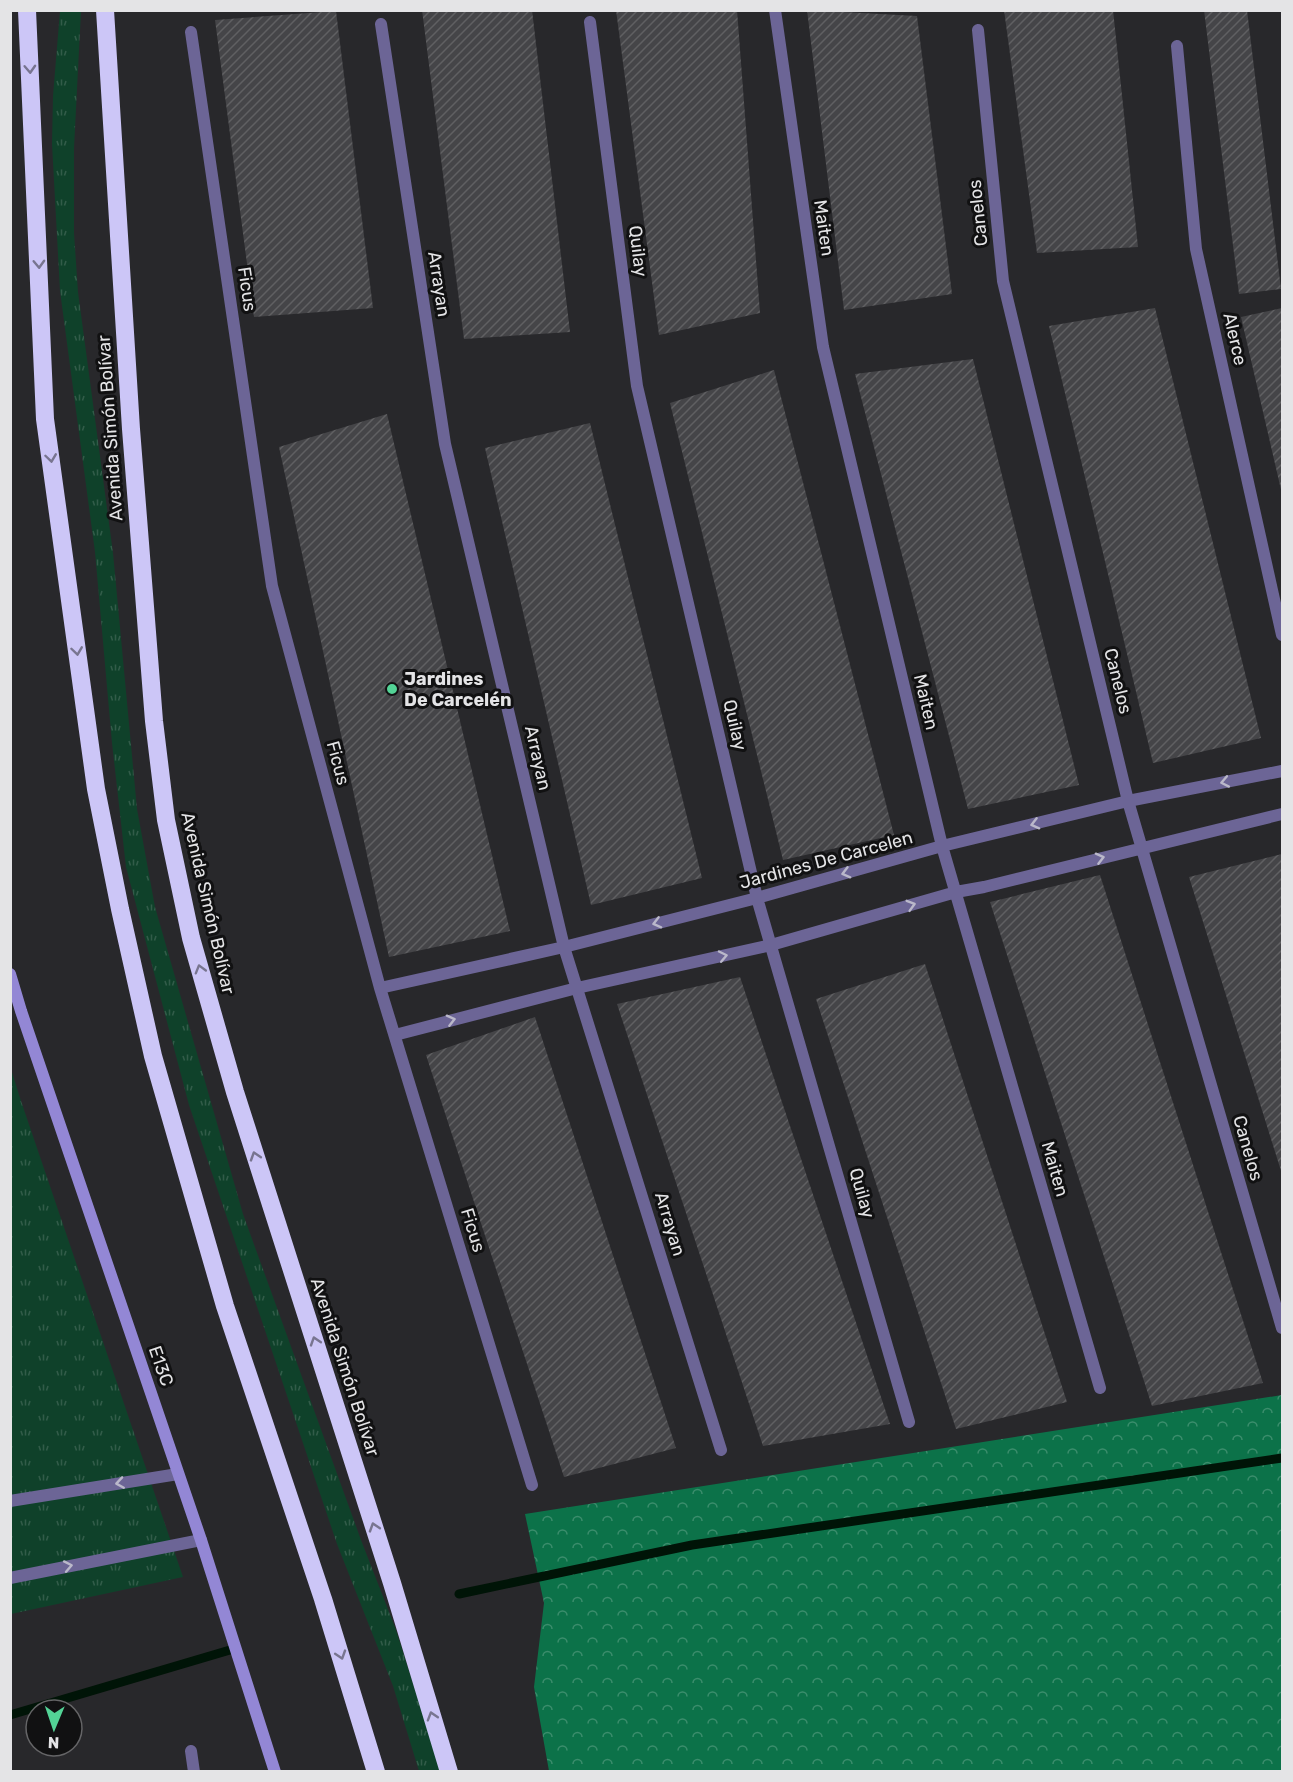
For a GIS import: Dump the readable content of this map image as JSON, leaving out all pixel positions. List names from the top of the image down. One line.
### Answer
{"streets":{"highway":["Avenida Simón Bolívar"],"street":["Canelos","Maiten","Quilay","Arrayan","Ficus","Alerce","Jardines De Carcelen","E13C"]},"crossings":[["Canelos","Jardines De Carcelen"],["Maiten","Jardines De Carcelen"],["Quilay","Jardines De Carcelen"],["Arrayan","Jardines De Carcelen"],["Ficus","Jardines De Carcelen"]],"places":["Jardines De Carcelén"],"north":"bottom"}
